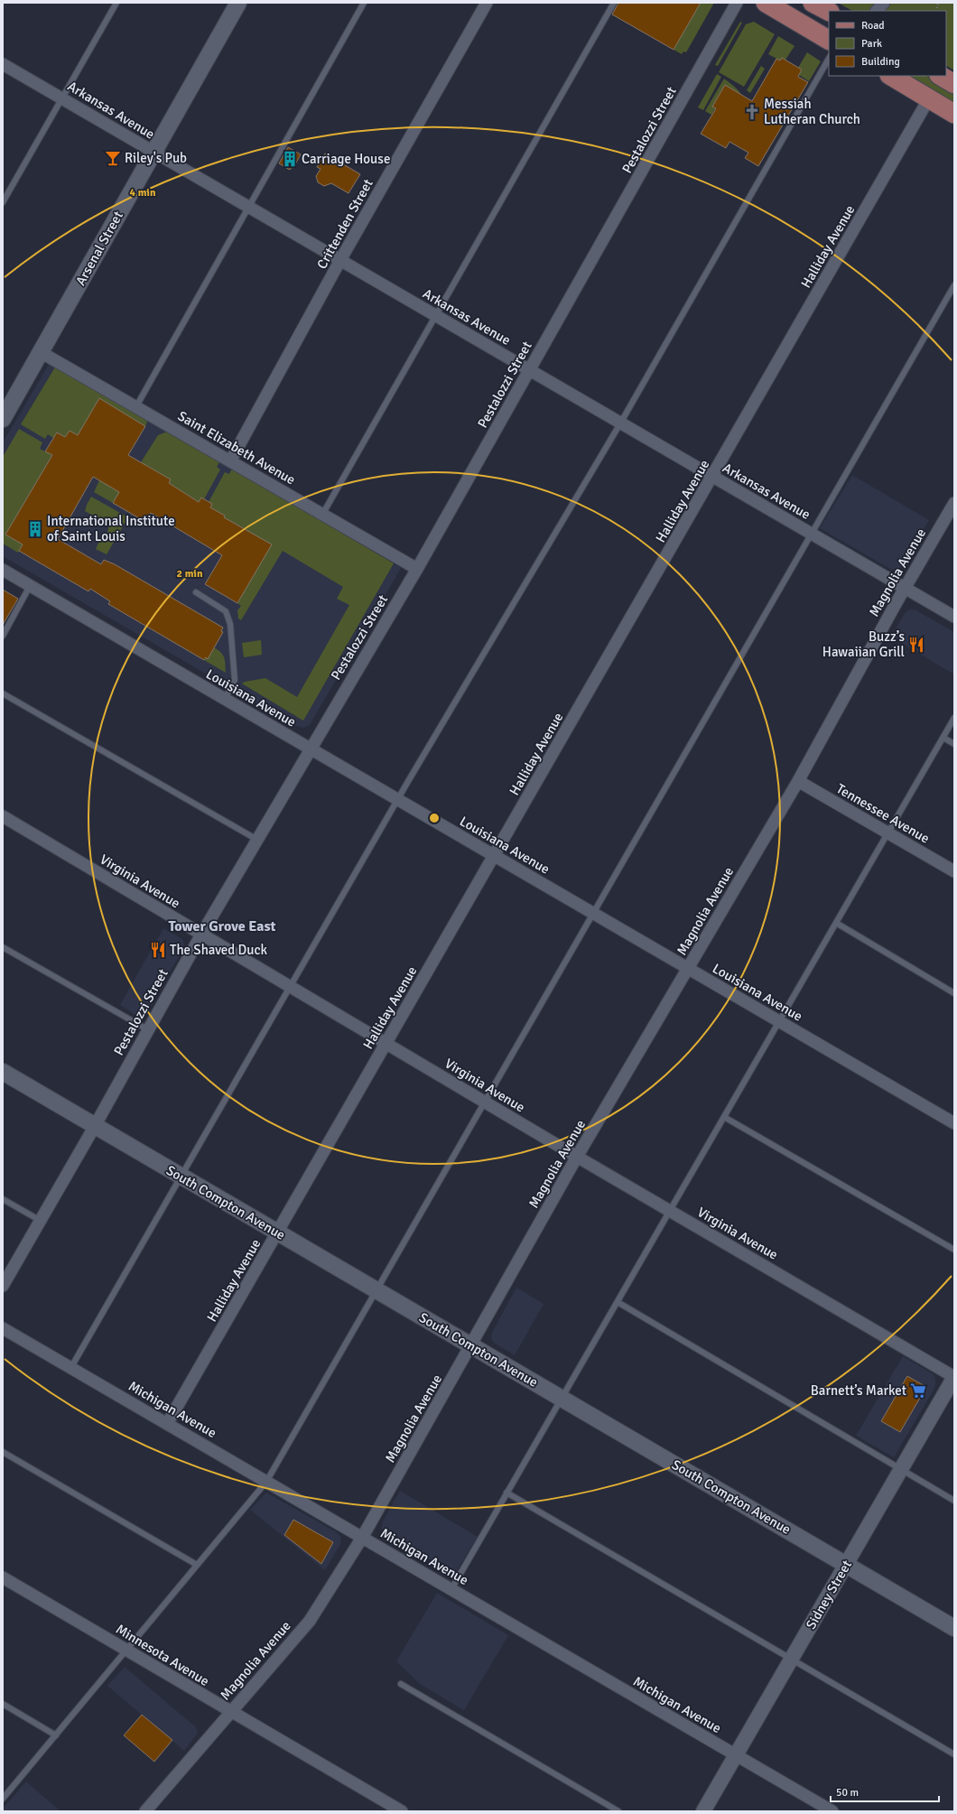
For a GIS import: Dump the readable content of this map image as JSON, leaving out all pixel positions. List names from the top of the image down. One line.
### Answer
{"streets":{"main road":["Arsenal Street","South Compton Avenue"],"street":["Arkansas Avenue","Pestalozzi Street","Crittenden Street","Halliday Avenue","Saint Elizabeth Avenue","Magnolia Avenue","Louisiana Avenue","Tennessee Avenue","Virginia Avenue","Michigan Avenue","Sidney Street","Minnesota Avenue"]},"crossings":[["Arkansas Avenue","Pestalozzi Street"],["Arkansas Avenue","Crittenden Street"],["Arkansas Avenue","Halliday Avenue"],["Arkansas Avenue","Arsenal Street"],["Arkansas Avenue","Magnolia Avenue"],["Pestalozzi Street","Saint Elizabeth Avenue"],["Pestalozzi Street","Louisiana Avenue"],["Pestalozzi Street","Virginia Avenue"],["Pestalozzi Street","South Compton Avenue"],["Crittenden Street","Saint Elizabeth Avenue"],["Halliday Avenue","Louisiana Avenue"],["Halliday Avenue","Virginia Avenue"],["Halliday Avenue","South Compton Avenue"],["Halliday Avenue","Michigan Avenue"],["Arsenal Street","Saint Elizabeth Avenue"],["Magnolia Avenue","Louisiana Avenue"],["Magnolia Avenue","Tennessee Avenue"],["Magnolia Avenue","Virginia Avenue"],["Magnolia Avenue","South Compton Avenue"],["Magnolia Avenue","Michigan Avenue"],["Magnolia Avenue","Minnesota Avenue"],["Virginia Avenue","Sidney Street"],["South Compton Avenue","Sidney Street"],["Michigan Avenue","Sidney Street"]],"districts":["Tower Grove East"],"places":{"church":["Messiah Lutheran Church"],"bar":["Riley's Pub"],"building":["Carriage House","International Institute of Saint Louis"],"restaurant":["Buzz’s Hawaiian Grill","The Shaved Duck"],"supermarket":["Barnett’s Market"]},"legend":["Road","Park","Building"],"scale_bar":"50 m","rings":["4 min","2 min"]}
